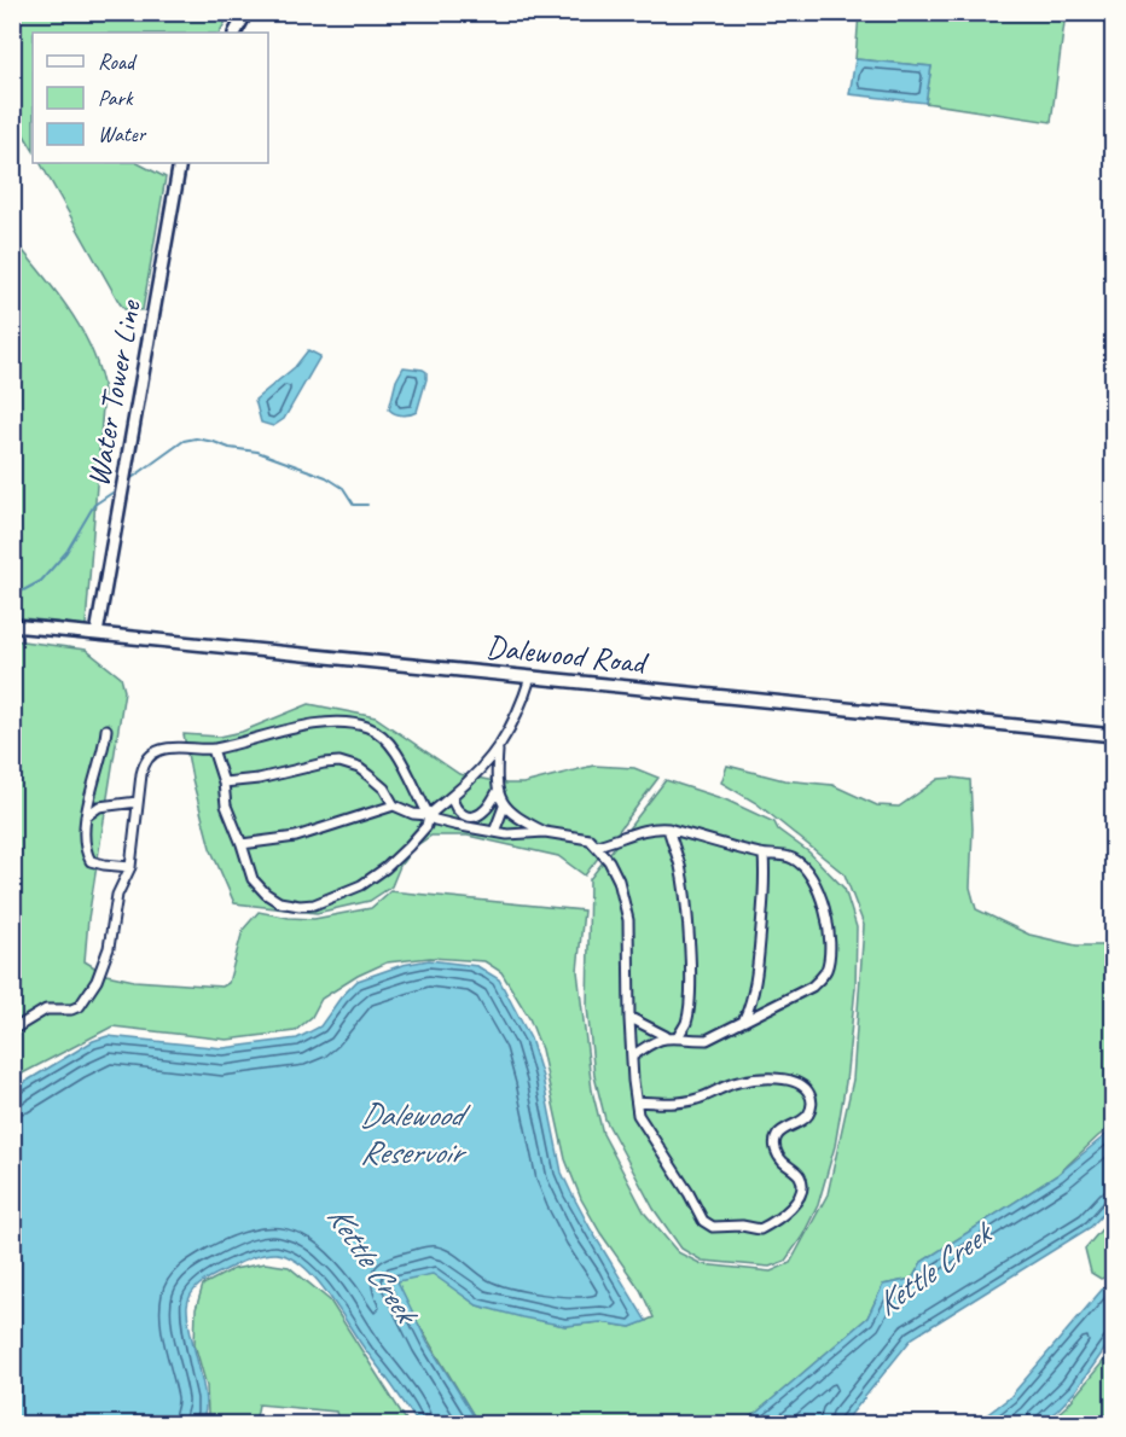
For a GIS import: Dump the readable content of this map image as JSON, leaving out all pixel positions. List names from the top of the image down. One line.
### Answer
{"streets":{"main road":["Water Tower Line","Dalewood Road"]},"crossings":[["Water Tower Line","Dalewood Road"]],"water":["Dalewood Reservoir","Kettle Creek"],"legend":["Road","Park","Water"]}
